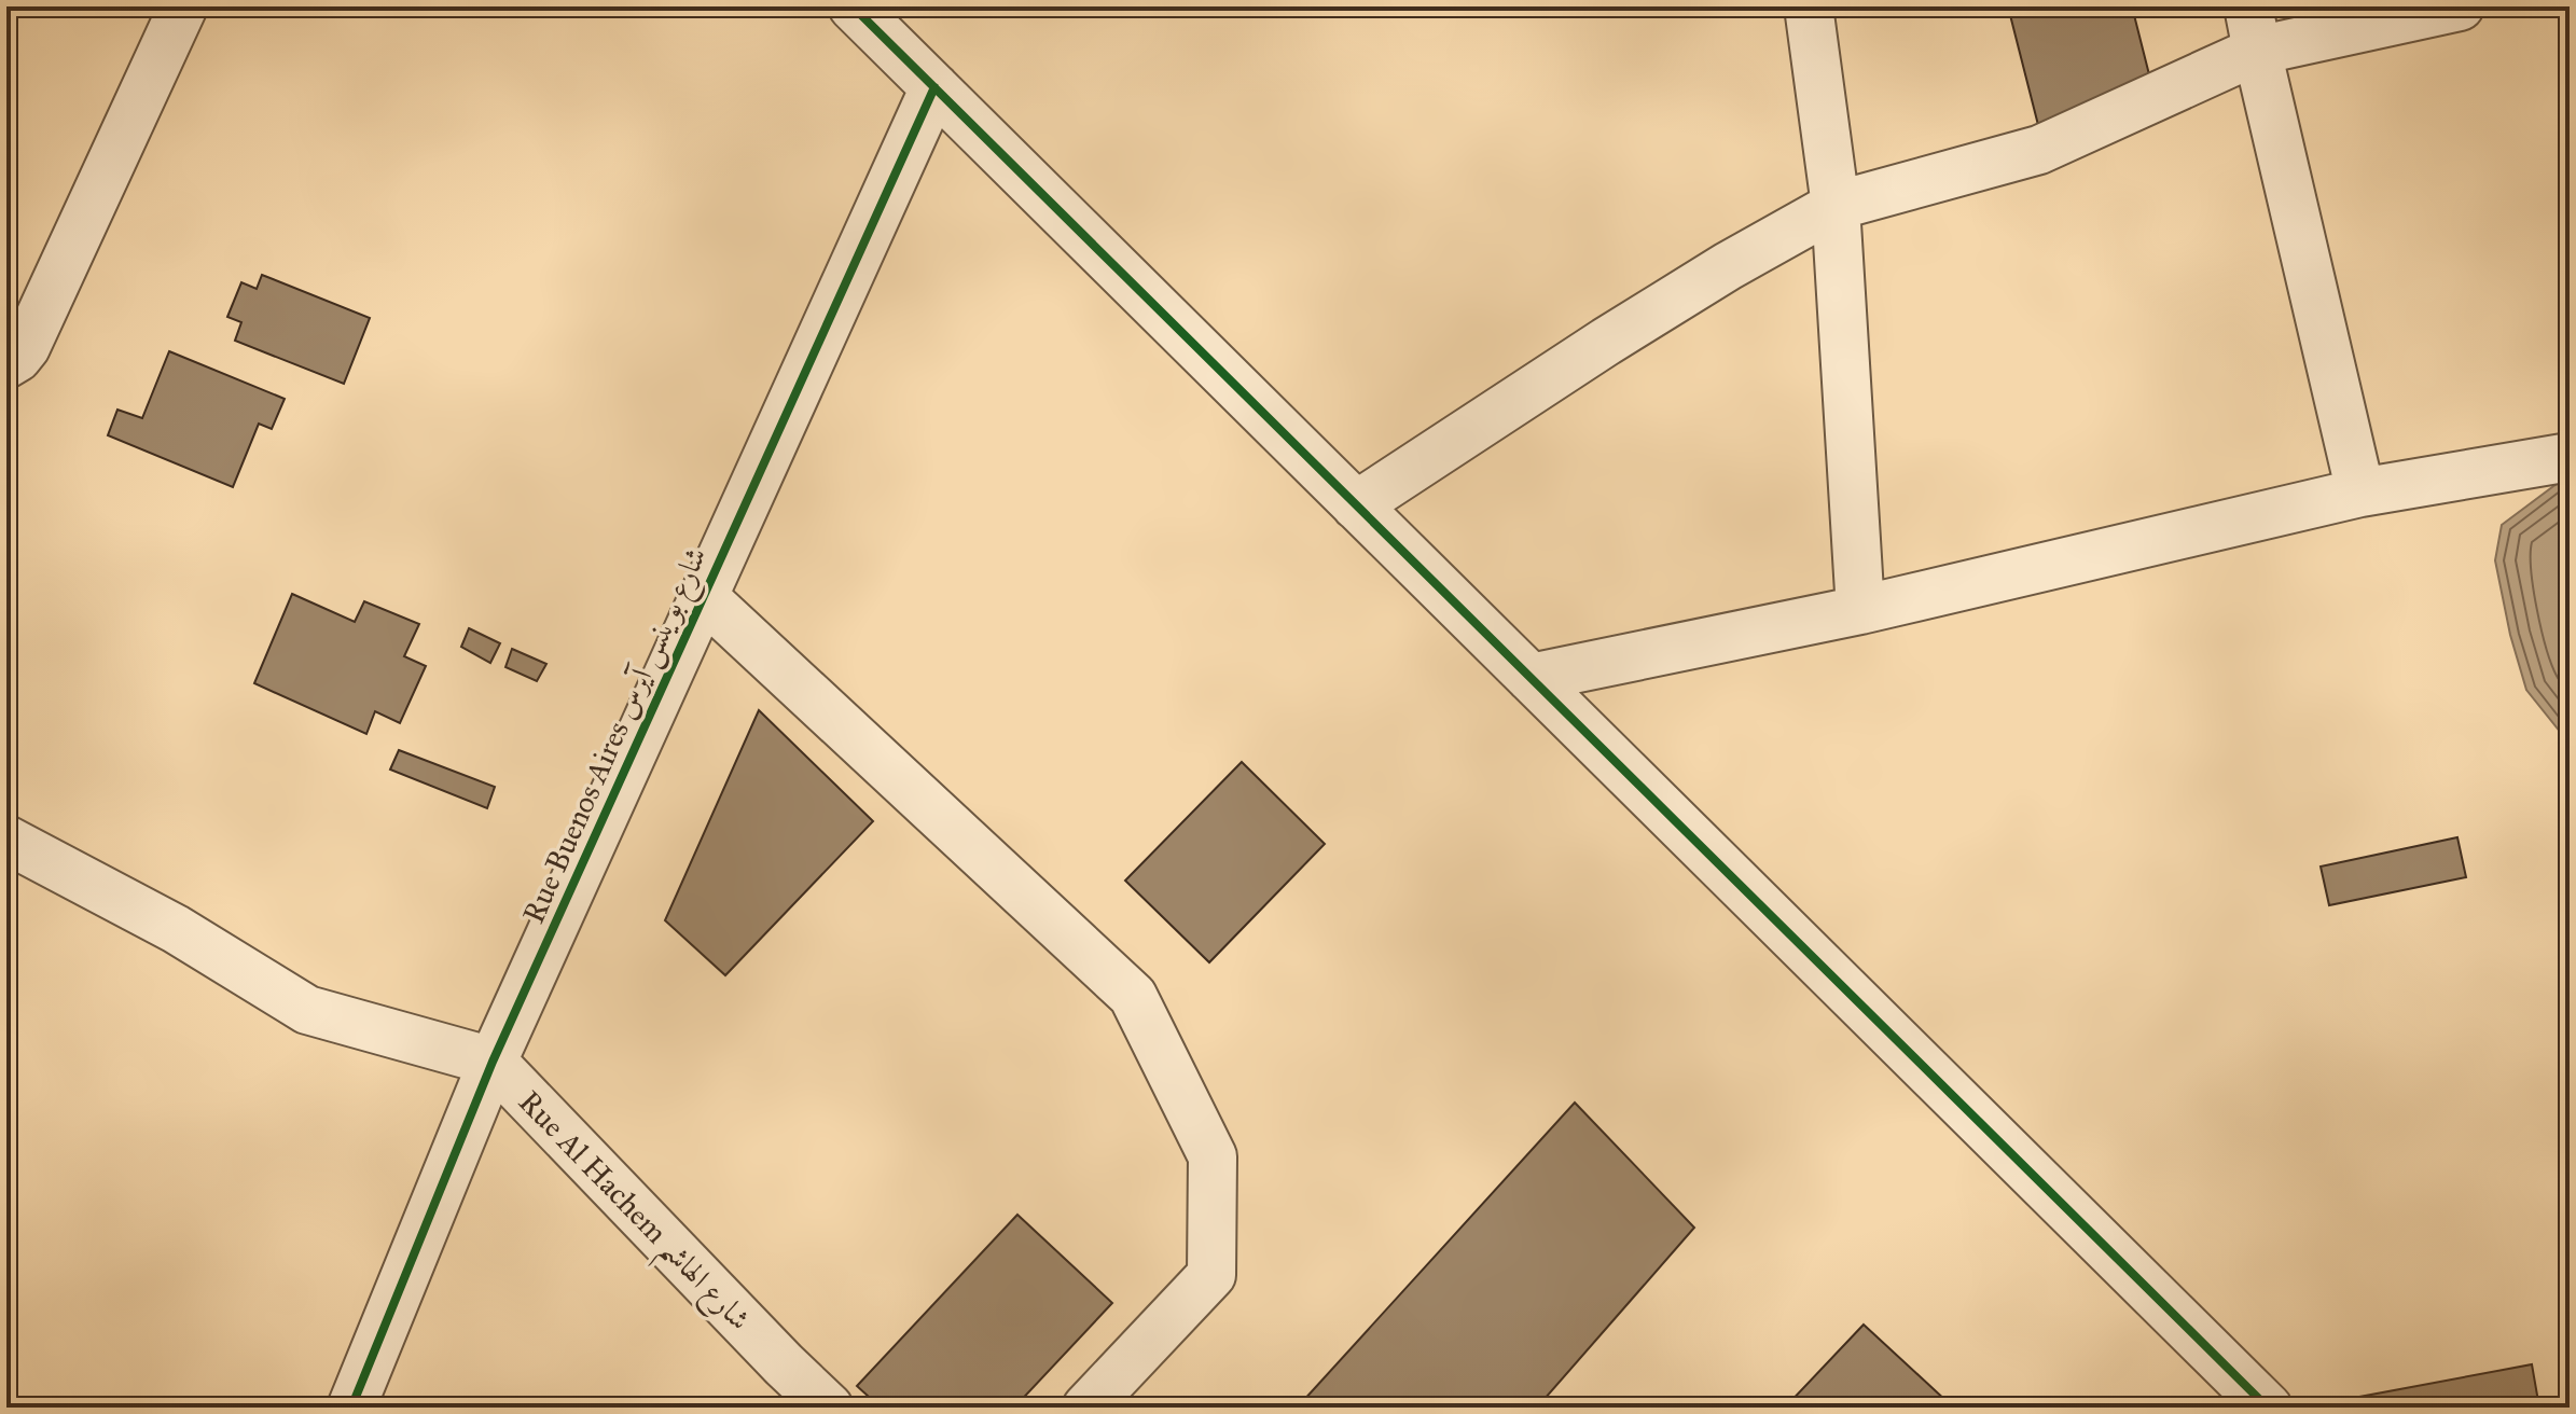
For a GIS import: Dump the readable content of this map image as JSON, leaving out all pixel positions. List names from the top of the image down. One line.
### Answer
{"streets":{"street":["Rue Buenos Aires شارع بوينس آيرس","Rue Al Hachem شارع الهاشم"]},"crossings":[["Rue Buenos Aires شارع بوينس آيرس","Rue Al Hachem شارع الهاشم"]]}
